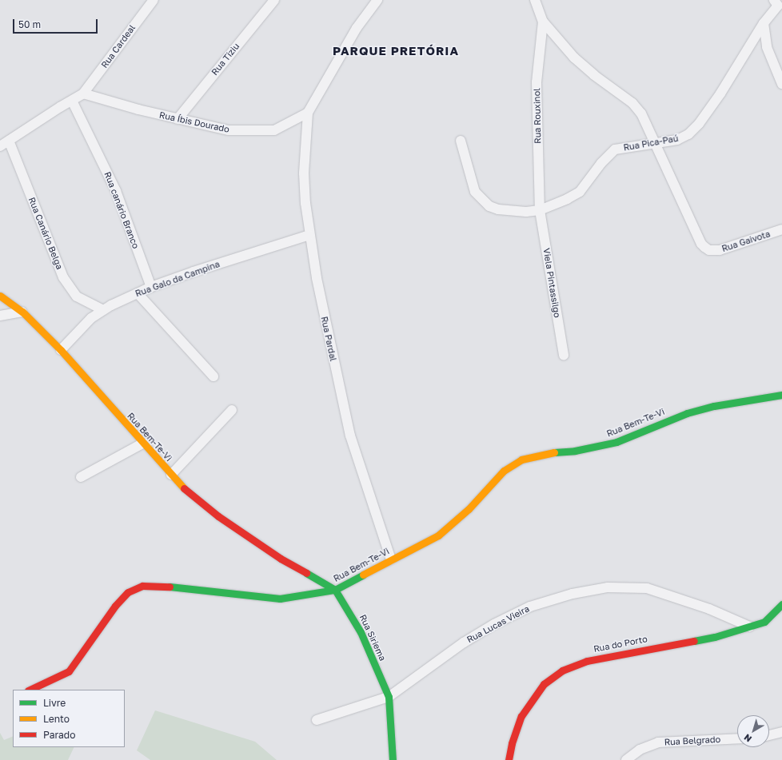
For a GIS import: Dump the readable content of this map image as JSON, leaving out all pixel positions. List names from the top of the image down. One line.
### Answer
{"streets":{"street":["Rua Cardeal","Rua Tiziu","Rua Rouxinol","Rua Íbis Dourado","Rua Pica-Paú","Rua canário Branco","Rua Canário Belga","Rua Gaivota","Rua Galo da Campina","Viela Pintassilgo","Rua Pardal","Rua Bem-Te-Vi","Rua Lucas Vieira","Rua Siriema","Rua do Porto","Rua Belgrado"]},"crossings":[["Rua Cardeal","Rua Íbis Dourado"],["Rua Tiziu","Rua Íbis Dourado"],["Rua Rouxinol","Rua Pica-Paú"],["Rua Rouxinol","Viela Pintassilgo"],["Rua Íbis Dourado","Rua Pardal"],["Rua Pica-Paú","Rua Gaivota"],["Rua Pica-Paú","Viela Pintassilgo"],["Rua canário Branco","Rua Galo da Campina"],["Rua Canário Belga","Rua Galo da Campina"],["Rua Galo da Campina","Rua Pardal"],["Rua Galo da Campina","Rua Bem-Te-Vi"],["Rua Pardal","Rua Bem-Te-Vi"],["Rua Bem-Te-Vi","Rua Siriema"],["Rua Lucas Vieira","Rua Siriema"],["Rua Lucas Vieira","Rua do Porto"]],"districts":["PARQUE PRETÓRIA"],"legend":["Livre","Lento","Parado"],"scale_bar":"50 m","north":"bottom left"}
